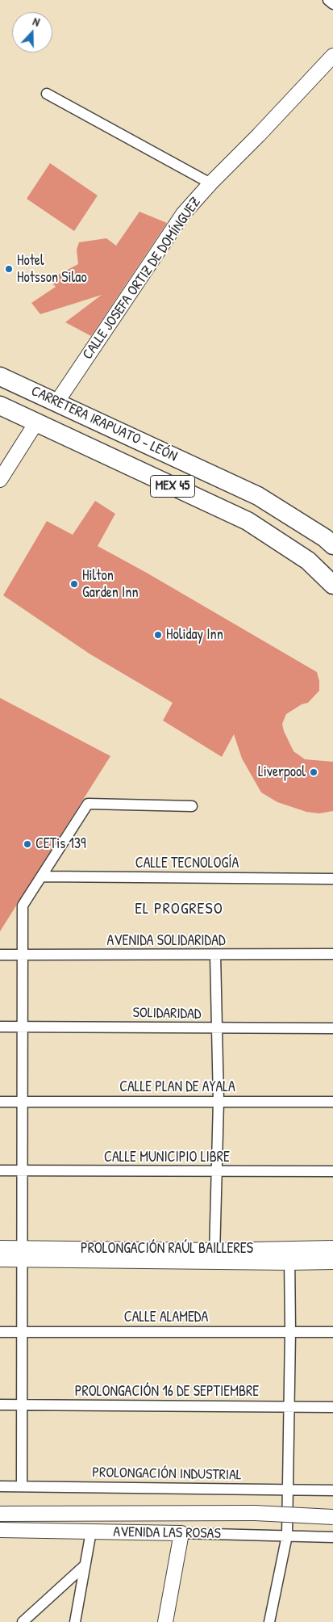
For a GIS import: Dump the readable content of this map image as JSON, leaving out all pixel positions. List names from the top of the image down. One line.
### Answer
{"streets":{"highway":["CARRETERA IRAPUATO - LEÓN","MEX 45"],"street":["CALLE JOSEFA ORTIZ DE DOMÍNGUEZ","CALLE TECNOLOGÍA","AVENIDA SOLIDARIDAD","SOLIDARIDAD","CALLE PLAN DE AYALA","CALLE MUNICIPIO LIBRE","PROLONGACIÓN RAÚL BAILLERES","CALLE ALAMEDA","PROLONGACIÓN 16 DE SEPTIEMBRE","PROLONGACIÓN INDUSTRIAL","AVENIDA LAS ROSAS"]},"crossings":[["CALLE JOSEFA ORTIZ DE DOMÍNGUEZ","CARRETERA IRAPUATO - LEÓN"]],"districts":["EL PROGRESO"],"places":["Hotel Hotsson Silao","Hilton Garden Inn","Holiday Inn","Liverpool","CETis 139"],"north":"top"}
